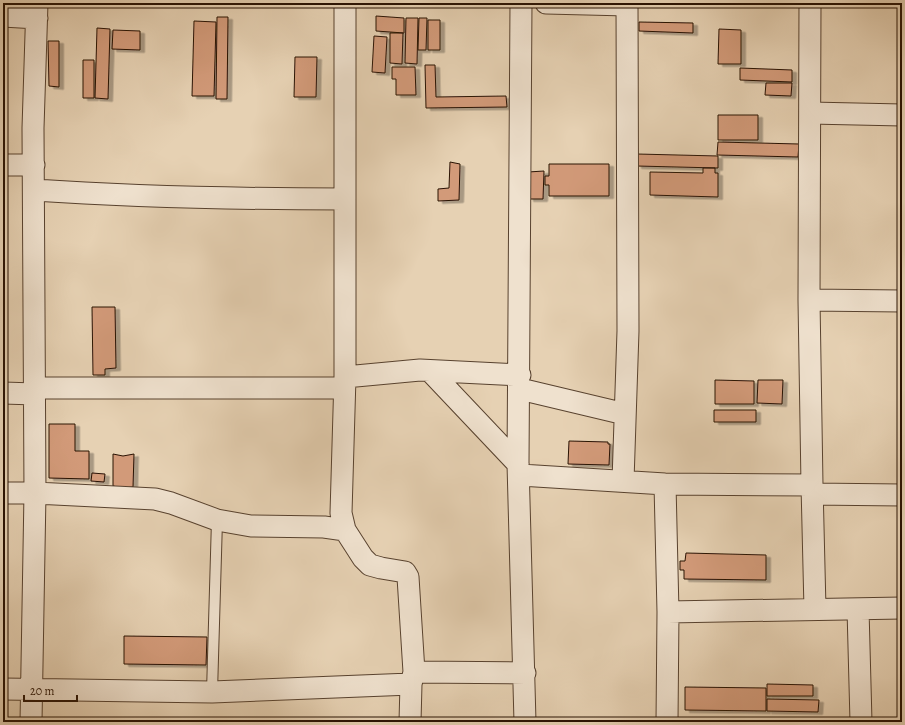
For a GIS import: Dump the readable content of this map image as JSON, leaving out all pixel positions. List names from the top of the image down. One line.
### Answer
{"scale_bar":"20 m"}
